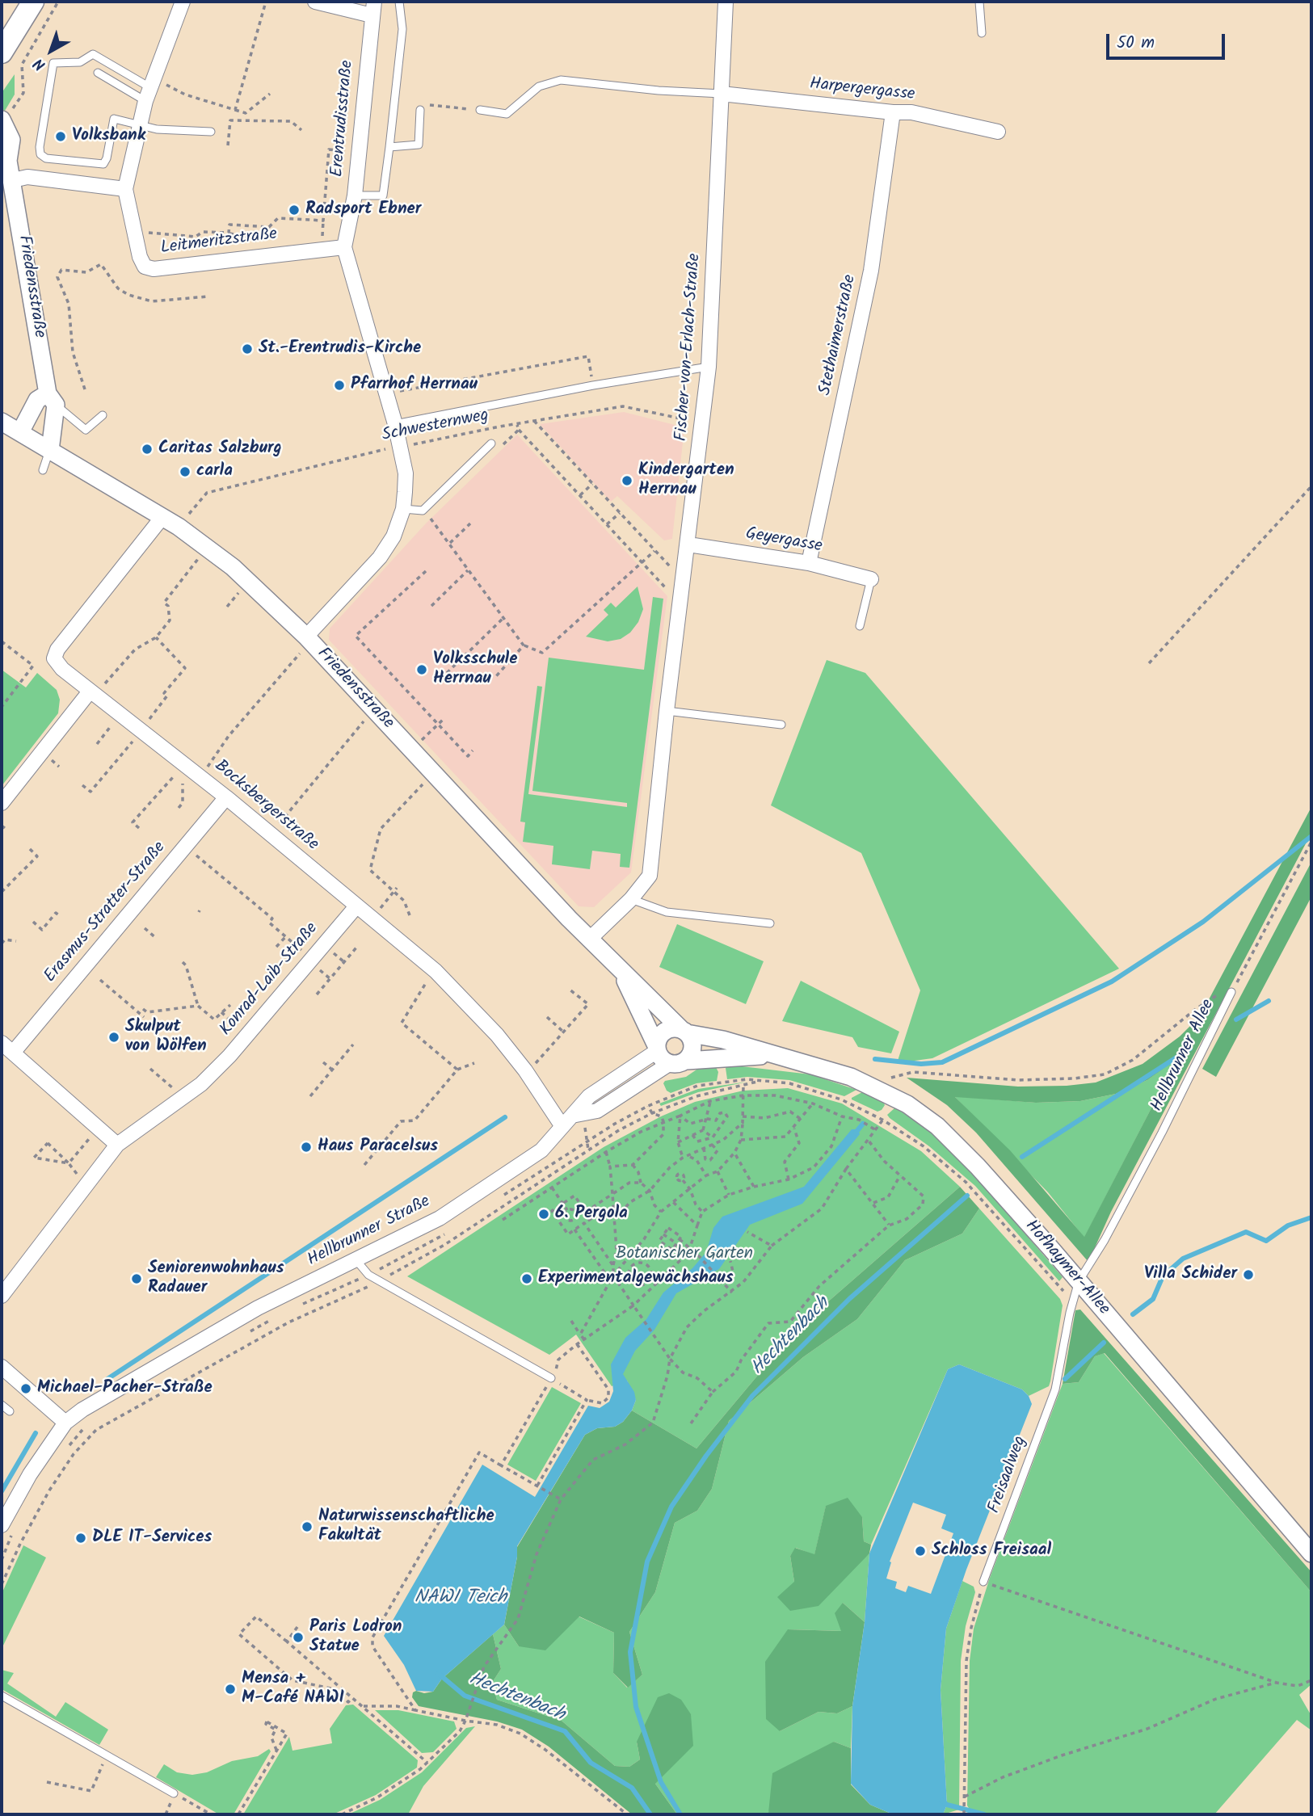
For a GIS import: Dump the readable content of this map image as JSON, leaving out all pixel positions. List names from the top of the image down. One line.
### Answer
{"streets":{"street":["Harpergergasse","Erentrudisstraße","Leitmeritzstraße","Friedensstraße","Stethaimerstraße","Fischer-von-Erlach-Straße","Geyergasse","Bocksbergerstraße","Erasmus-Stratter-Straße","Konrad-Laib-Straße","Hellbrunner Straße","Hofhaymer-Allee"],"lane":["Hellbrunner Allee","Freisaalweg"],"path":["Schwesternweg"]},"crossings":[["Harpergergasse","Stethaimerstraße"],["Harpergergasse","Fischer-von-Erlach-Straße"],["Erentrudisstraße","Leitmeritzstraße"],["Erentrudisstraße","Friedensstraße"],["Erentrudisstraße","Schwesternweg"],["Friedensstraße","Fischer-von-Erlach-Straße"],["Friedensstraße","Bocksbergerstraße"],["Friedensstraße","Hellbrunner Straße"],["Friedensstraße","Hofhaymer-Allee"],["Stethaimerstraße","Geyergasse"],["Fischer-von-Erlach-Straße","Schwesternweg"],["Fischer-von-Erlach-Straße","Geyergasse"],["Bocksbergerstraße","Erasmus-Stratter-Straße"],["Bocksbergerstraße","Konrad-Laib-Straße"],["Bocksbergerstraße","Hellbrunner Straße"],["Hellbrunner Allee","Hofhaymer-Allee"],["Hellbrunner Allee","Freisaalweg"],["Hellbrunner Straße","Hofhaymer-Allee"],["Hofhaymer-Allee","Freisaalweg"]],"water":["Hechtenbach","NAWI Teich"],"parks":["Botanischer Garten"],"places":["Volksbank","Radsport Ebner","St.-Erentrudis-Kirche","Pfarrhof Herrnau","Caritas Salzburg","carla","Kindergarten Herrnau","Volksschule Herrnau","Skulput von Wölfen","Haus Paracelsus","6. Pergola","Villa Schider","Seniorenwohnhaus Radauer","Experimentalgewächshaus","Michael-Pacher-Straße","Naturwissenschaftliche Fakultät","DLE IT-Services","Schloss Freisaal","Paris Lodron Statue","Mensa + M-Café NAWI"],"scale_bar":"50 m","north":"bottom left"}
